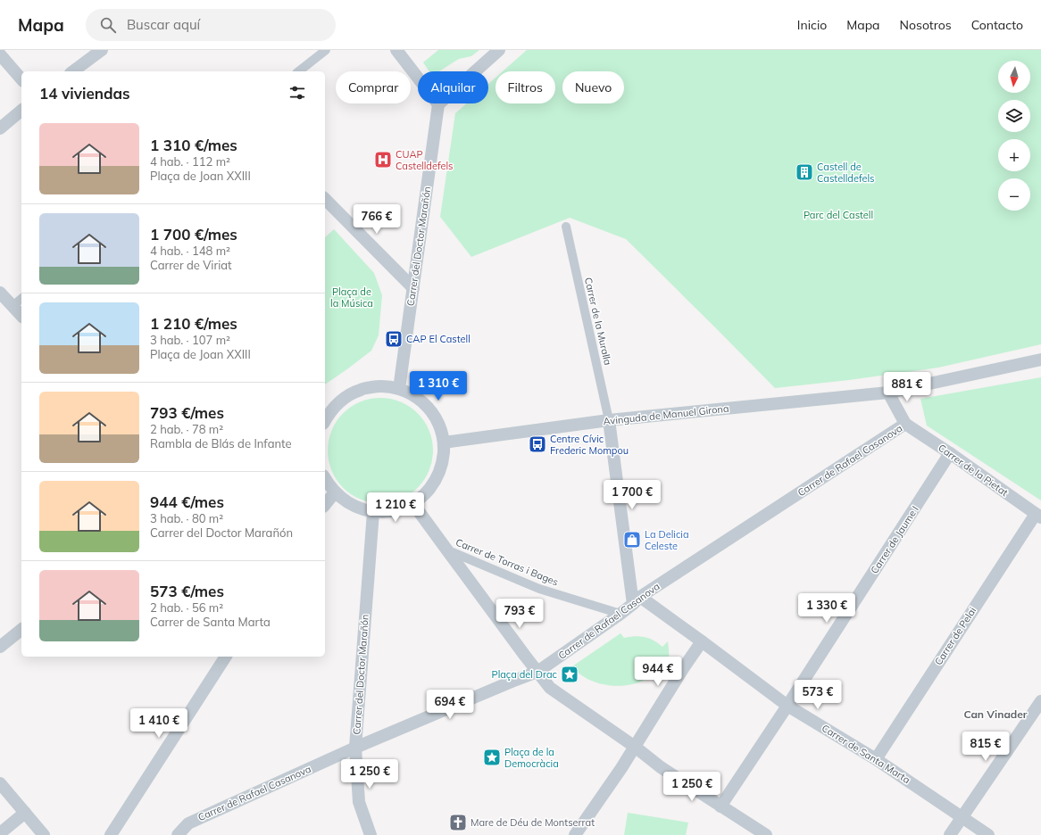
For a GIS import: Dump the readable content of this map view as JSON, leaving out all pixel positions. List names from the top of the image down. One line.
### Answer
{"streets":{"street":["Carrer del Doctor Marañón","Carrer de la Muralla","Avinguda de Manuel Girona","Carrer de Rafael Casanova","Carrer de la Pietat","Carrer de Jaume I","Carrer de Torras i Bages","Carrer de Pelai","Carrer de Santa Marta"]},"crossings":[["Carrer del Doctor Marañón","Carrer de Rafael Casanova"],["Carrer de la Muralla","Avinguda de Manuel Girona"],["Carrer de Rafael Casanova","Carrer de la Pietat"],["Carrer de Rafael Casanova","Carrer de Torras i Bages"],["Carrer de Rafael Casanova","Carrer de Santa Marta"],["Carrer de la Pietat","Carrer de Jaume I"],["Carrer de la Pietat","Carrer de Pelai"],["Carrer de Jaume I","Carrer de Santa Marta"],["Carrer de Pelai","Carrer de Santa Marta"]],"districts":["Can Vinader"],"parks":["Parc del Castell","Plaça de la Música"],"places":{"hospital":["CUAP Castelldefels"],"building":["Castell de Castelldefels"],"bus stop":["CAP El Castell","Centre Cívic Frederic Mompou"],"shop":["La Delicia Celeste"],"place":["Plaça del Drac","Plaça de la Democràcia"],"church":["Mare de Déu de Montserrat"]},"north":"bottom","page":{"header":"Mapa","search":"Buscar aquí","nav":["Inicio","Mapa","Nosotros","Contacto"],"map_buttons":["+","−"],"chip":["Comprar","Alquilar","Filtros","Nuevo"],"heading":"14 viviendas","list":[{"name":"1 310 €/mes","note":"4 hab. · 112 m² · Plaça de Joan XXIII"},{"name":"1 700 €/mes","note":"4 hab. · 148 m² · Carrer de Viriat"},{"name":"1 210 €/mes","note":"3 hab. · 107 m² · Plaça de Joan XXIII"},{"name":"793 €/mes","note":"2 hab. · 78 m² · Rambla de Blás de Infante"},{"name":"944 €/mes","note":"3 hab. · 80 m² · Carrer del Doctor Marañón"},{"name":"573 €/mes","note":"2 hab. · 56 m² · Carrer de Santa Marta"}],"price":["766 €","1 310 €","881 €","1 700 €","1 210 €","1 330 €","793 €","944 €","573 €","694 €","1 410 €","815 €","1 250 €","1 250 €"]}}
